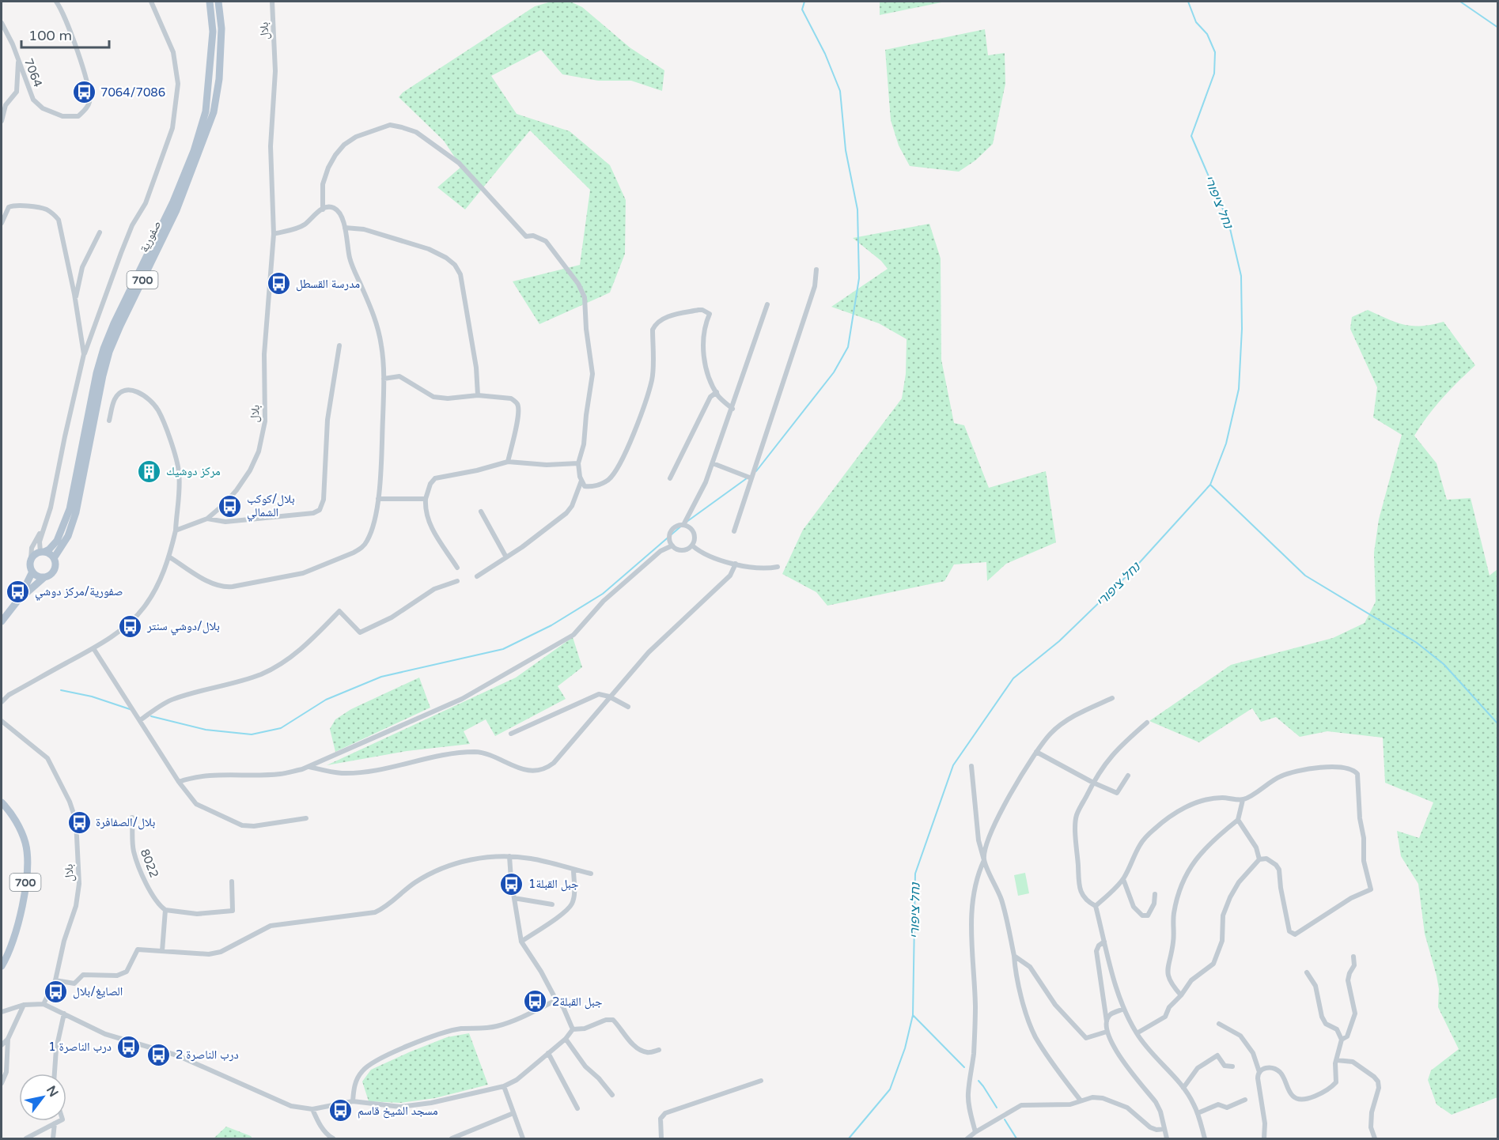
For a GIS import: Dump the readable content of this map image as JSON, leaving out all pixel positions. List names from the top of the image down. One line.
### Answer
{"streets":{"main road":["صفورية","700"],"street":["بلال","7064","8022"]},"crossings":[["صفورية","700"]],"water":["נחל ציפורי"],"places":{"bus stop":["7064/7086","مدرسة القسطل","بلال/كوكب الشمالي","صفورية/مركز دوشي","بلال/دوشي سنتر","بلال/الصفافرة","جبل القبلة1","الصايغ/بلال","جبل القبلة2","درب الناصرة 1","درب الناصرة 2","مسجد الشيخ قاسم"],"building":["مركز دوشيك"]},"scale_bar":"100 m","north":"top right"}
